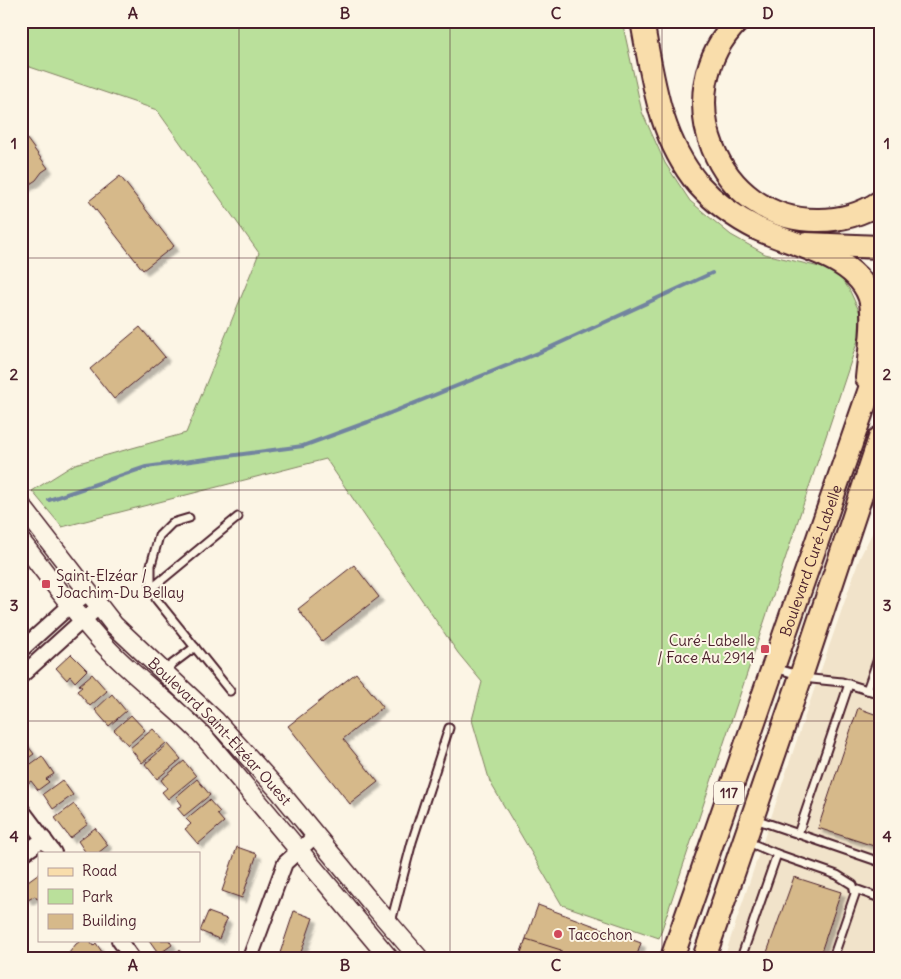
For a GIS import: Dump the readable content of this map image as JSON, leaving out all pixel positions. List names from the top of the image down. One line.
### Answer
{"streets":{"main road":["Boulevard Curé-Labelle","117"],"street":["Boulevard Saint-Elzéar Ouest"]},"places":{"transit":["Saint-Elzéar / Joachim-Du Bellay","Curé-Labelle / Face Au 2914"],"other":["Tacochon"]},"legend":["Road","Park","Building"],"grid":{"columns":["A","B","C","D"],"rows":["1","2","3","4"]}}
